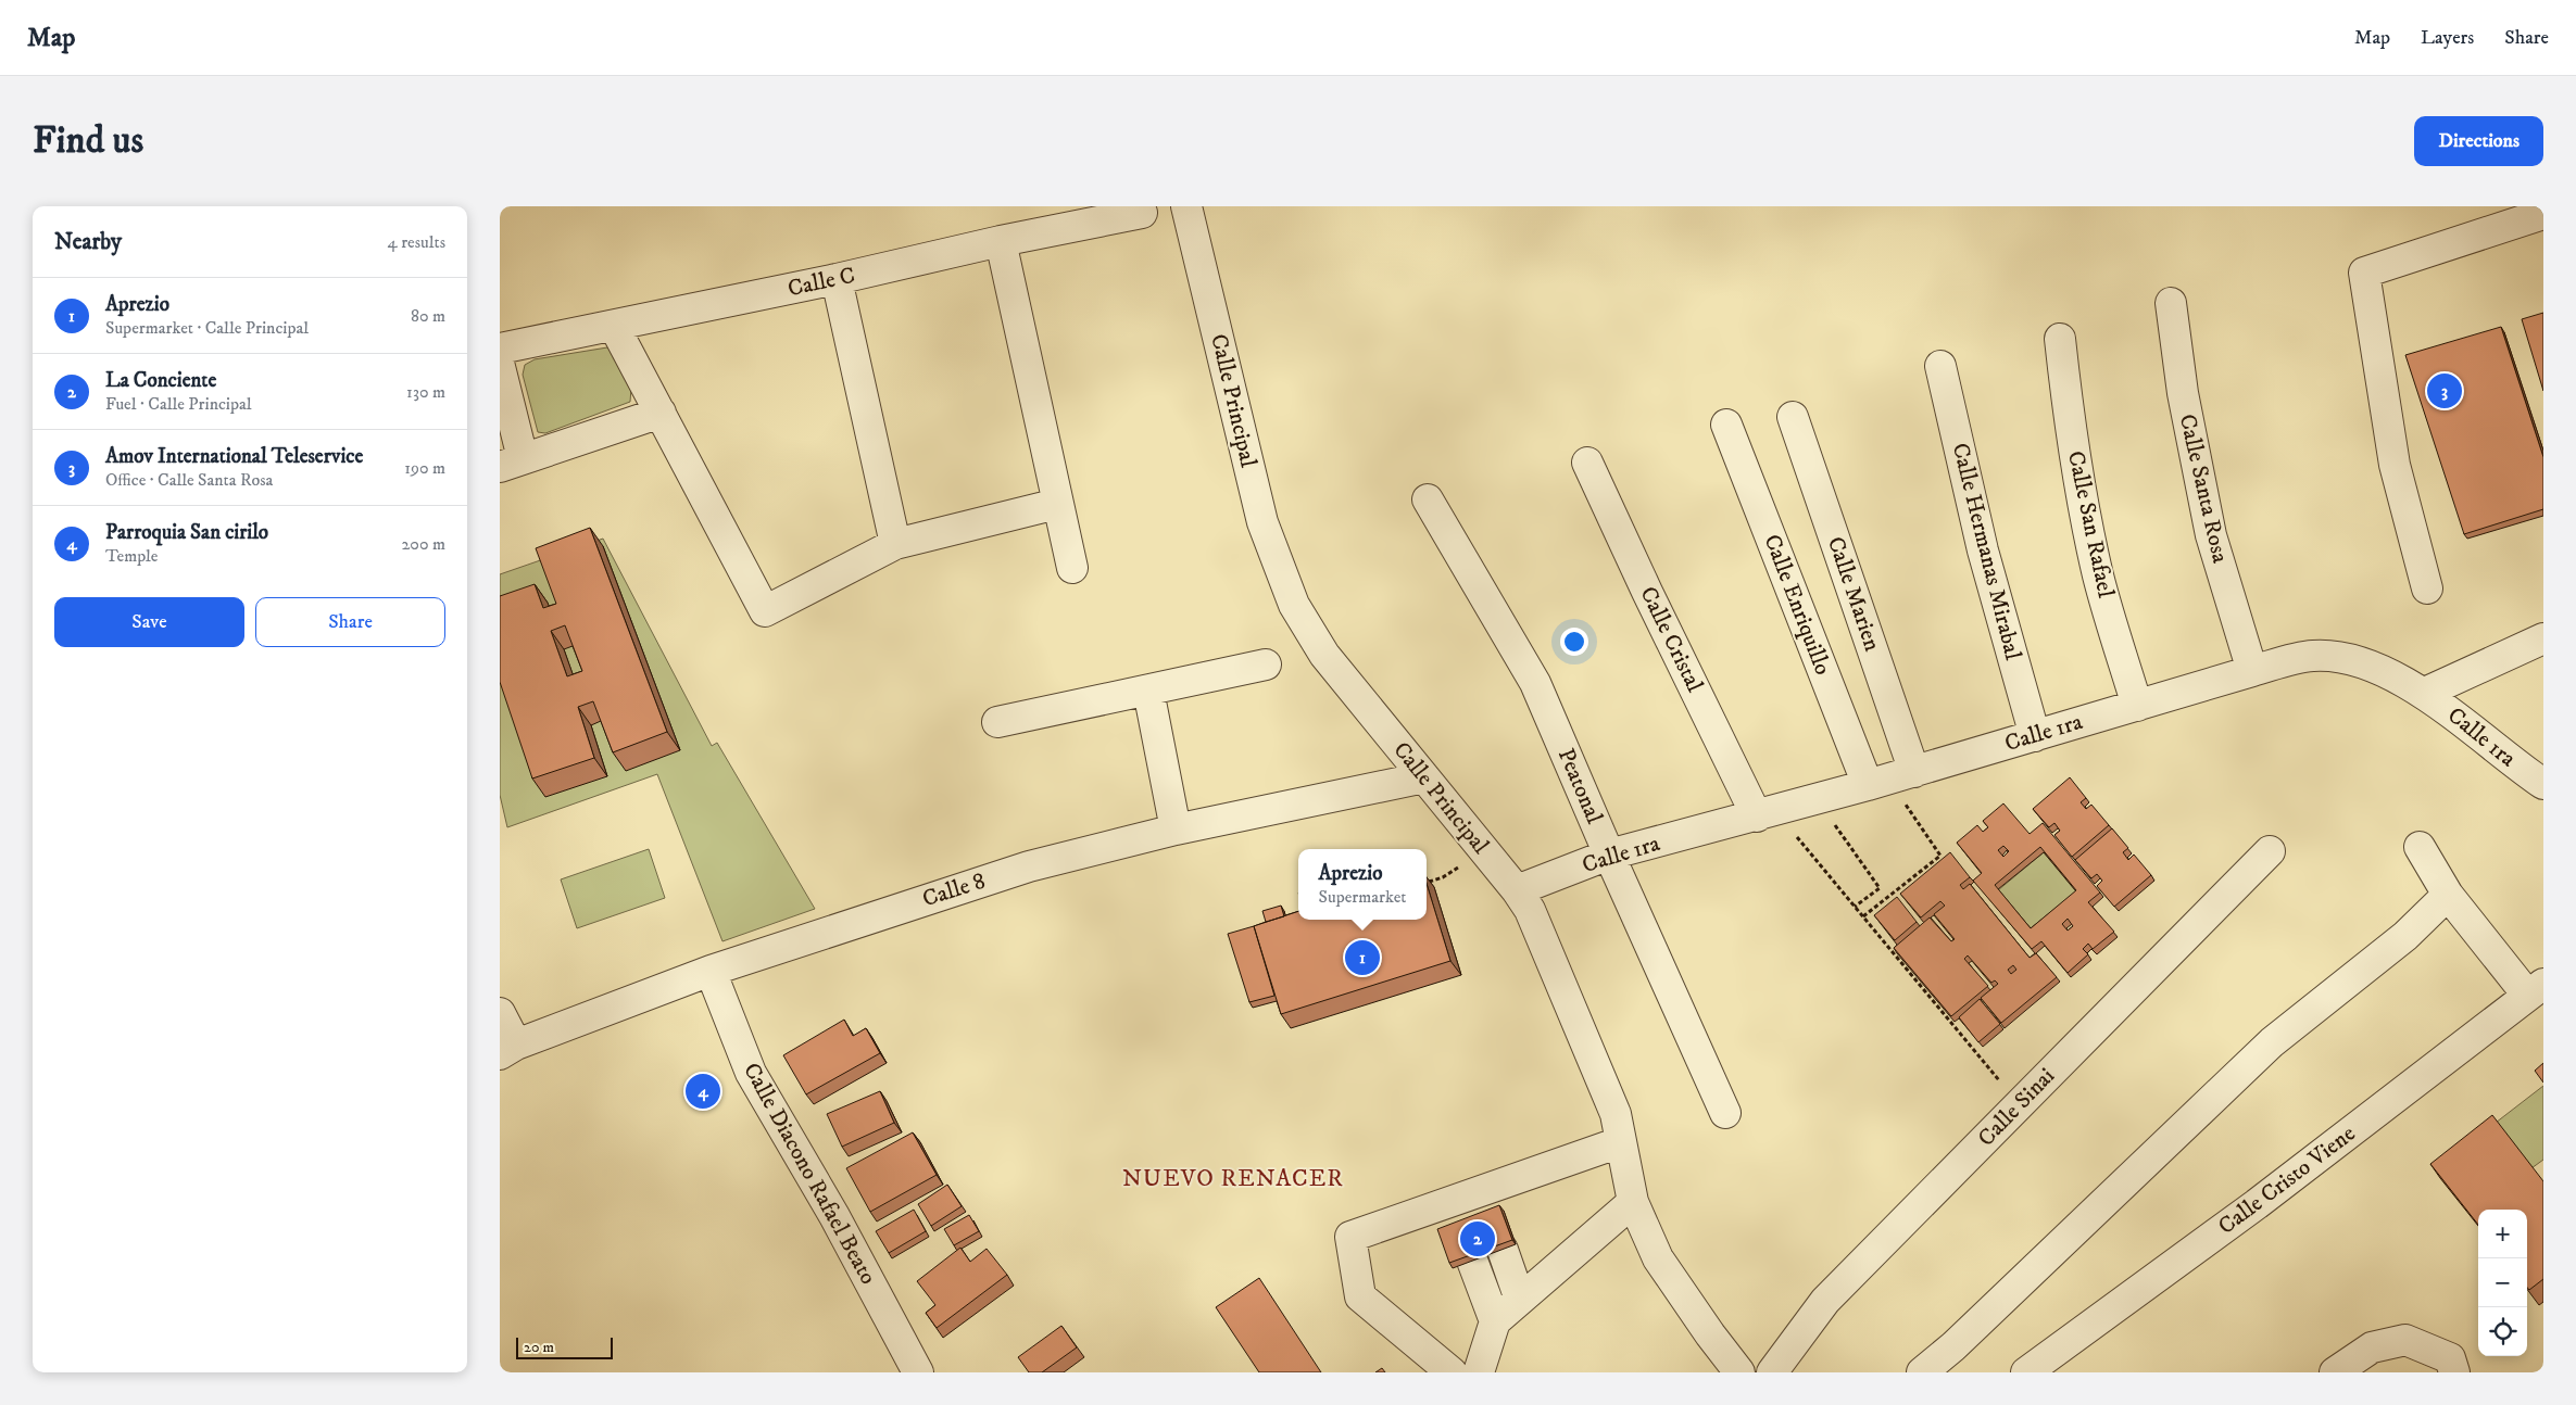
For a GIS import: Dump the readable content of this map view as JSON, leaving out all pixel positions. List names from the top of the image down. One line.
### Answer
{"streets":{"street":["Calle C","Calle Principal","Calle Santa Rosa","Calle San Rafael","Calle Hermanas Mirabal","Calle Marien","Calle Enriquillo","Calle Cristal","Calle 1ra","Peatonal","Calle 8","Calle Sinai","Calle Diacono Rafael Beato","Calle Cristo Viene"]},"crossings":[["Calle Principal","Calle 1ra"],["Calle Principal","Calle 8"],["Calle Santa Rosa","Calle 1ra"],["Calle San Rafael","Calle 1ra"],["Calle Hermanas Mirabal","Calle 1ra"],["Calle Marien","Calle 1ra"],["Calle Enriquillo","Calle 1ra"],["Calle Cristal","Calle 1ra"],["Calle 1ra","Peatonal"],["Calle 8","Calle Diacono Rafael Beato"]],"districts":["NUEVO RENACER"],"scale_bar":"20 m","page":{"header":"Map","nav":["Map","Layers","Share"],"buttons":["Directions",["Save","Share"]],"title":"Find us","heading":["Nearby","4 results"],"list":[{"mark":"1","name":"Aprezio","note":"Supermarket · Calle Principal","value":"80 m"},{"mark":"2","name":"La Conciente","note":"Fuel · Calle Principal","value":"130 m"},{"mark":"3","name":"Amov International Teleservice","note":"Office · Calle Santa Rosa","value":"190 m"},{"mark":"4","name":"Parroquia San cirilo","note":"Temple","value":"200 m"}],"pins":["3","1","4","2"],"popup":["Aprezio","Supermarket"],"map_buttons":["+","−"],"scale":"20 m"}}
